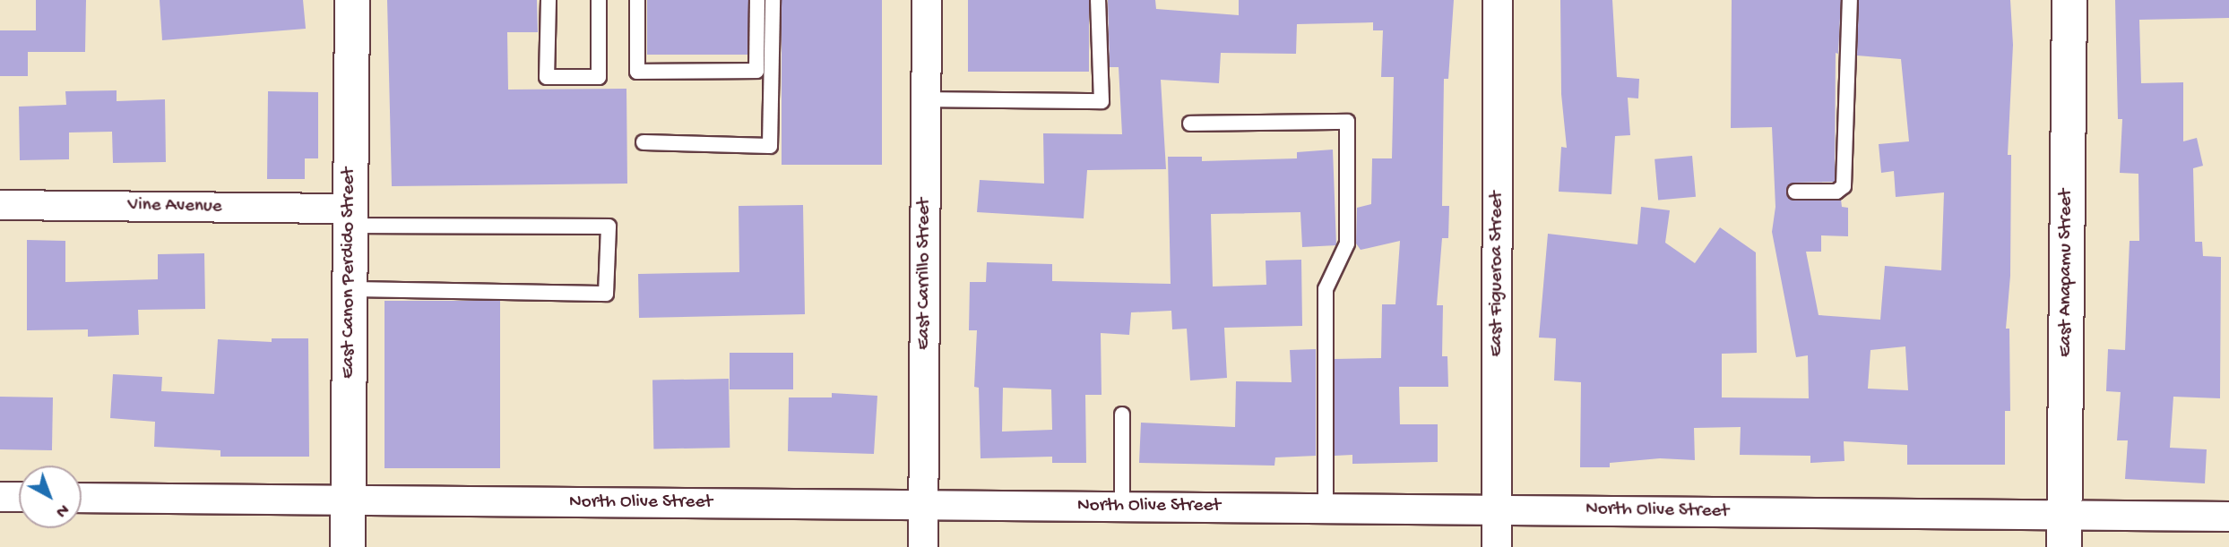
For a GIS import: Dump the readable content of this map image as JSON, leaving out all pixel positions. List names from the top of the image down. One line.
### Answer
{"streets":{"street":["Vine Avenue","East Canon Perdido Street","East Anapamu Street","East Carrillo Street","East Figueroa Street","North Olive Street"]},"crossings":[["Vine Avenue","East Canon Perdido Street"],["East Canon Perdido Street","North Olive Street"],["East Anapamu Street","North Olive Street"],["East Carrillo Street","North Olive Street"],["East Figueroa Street","North Olive Street"]],"north":"bottom right"}
